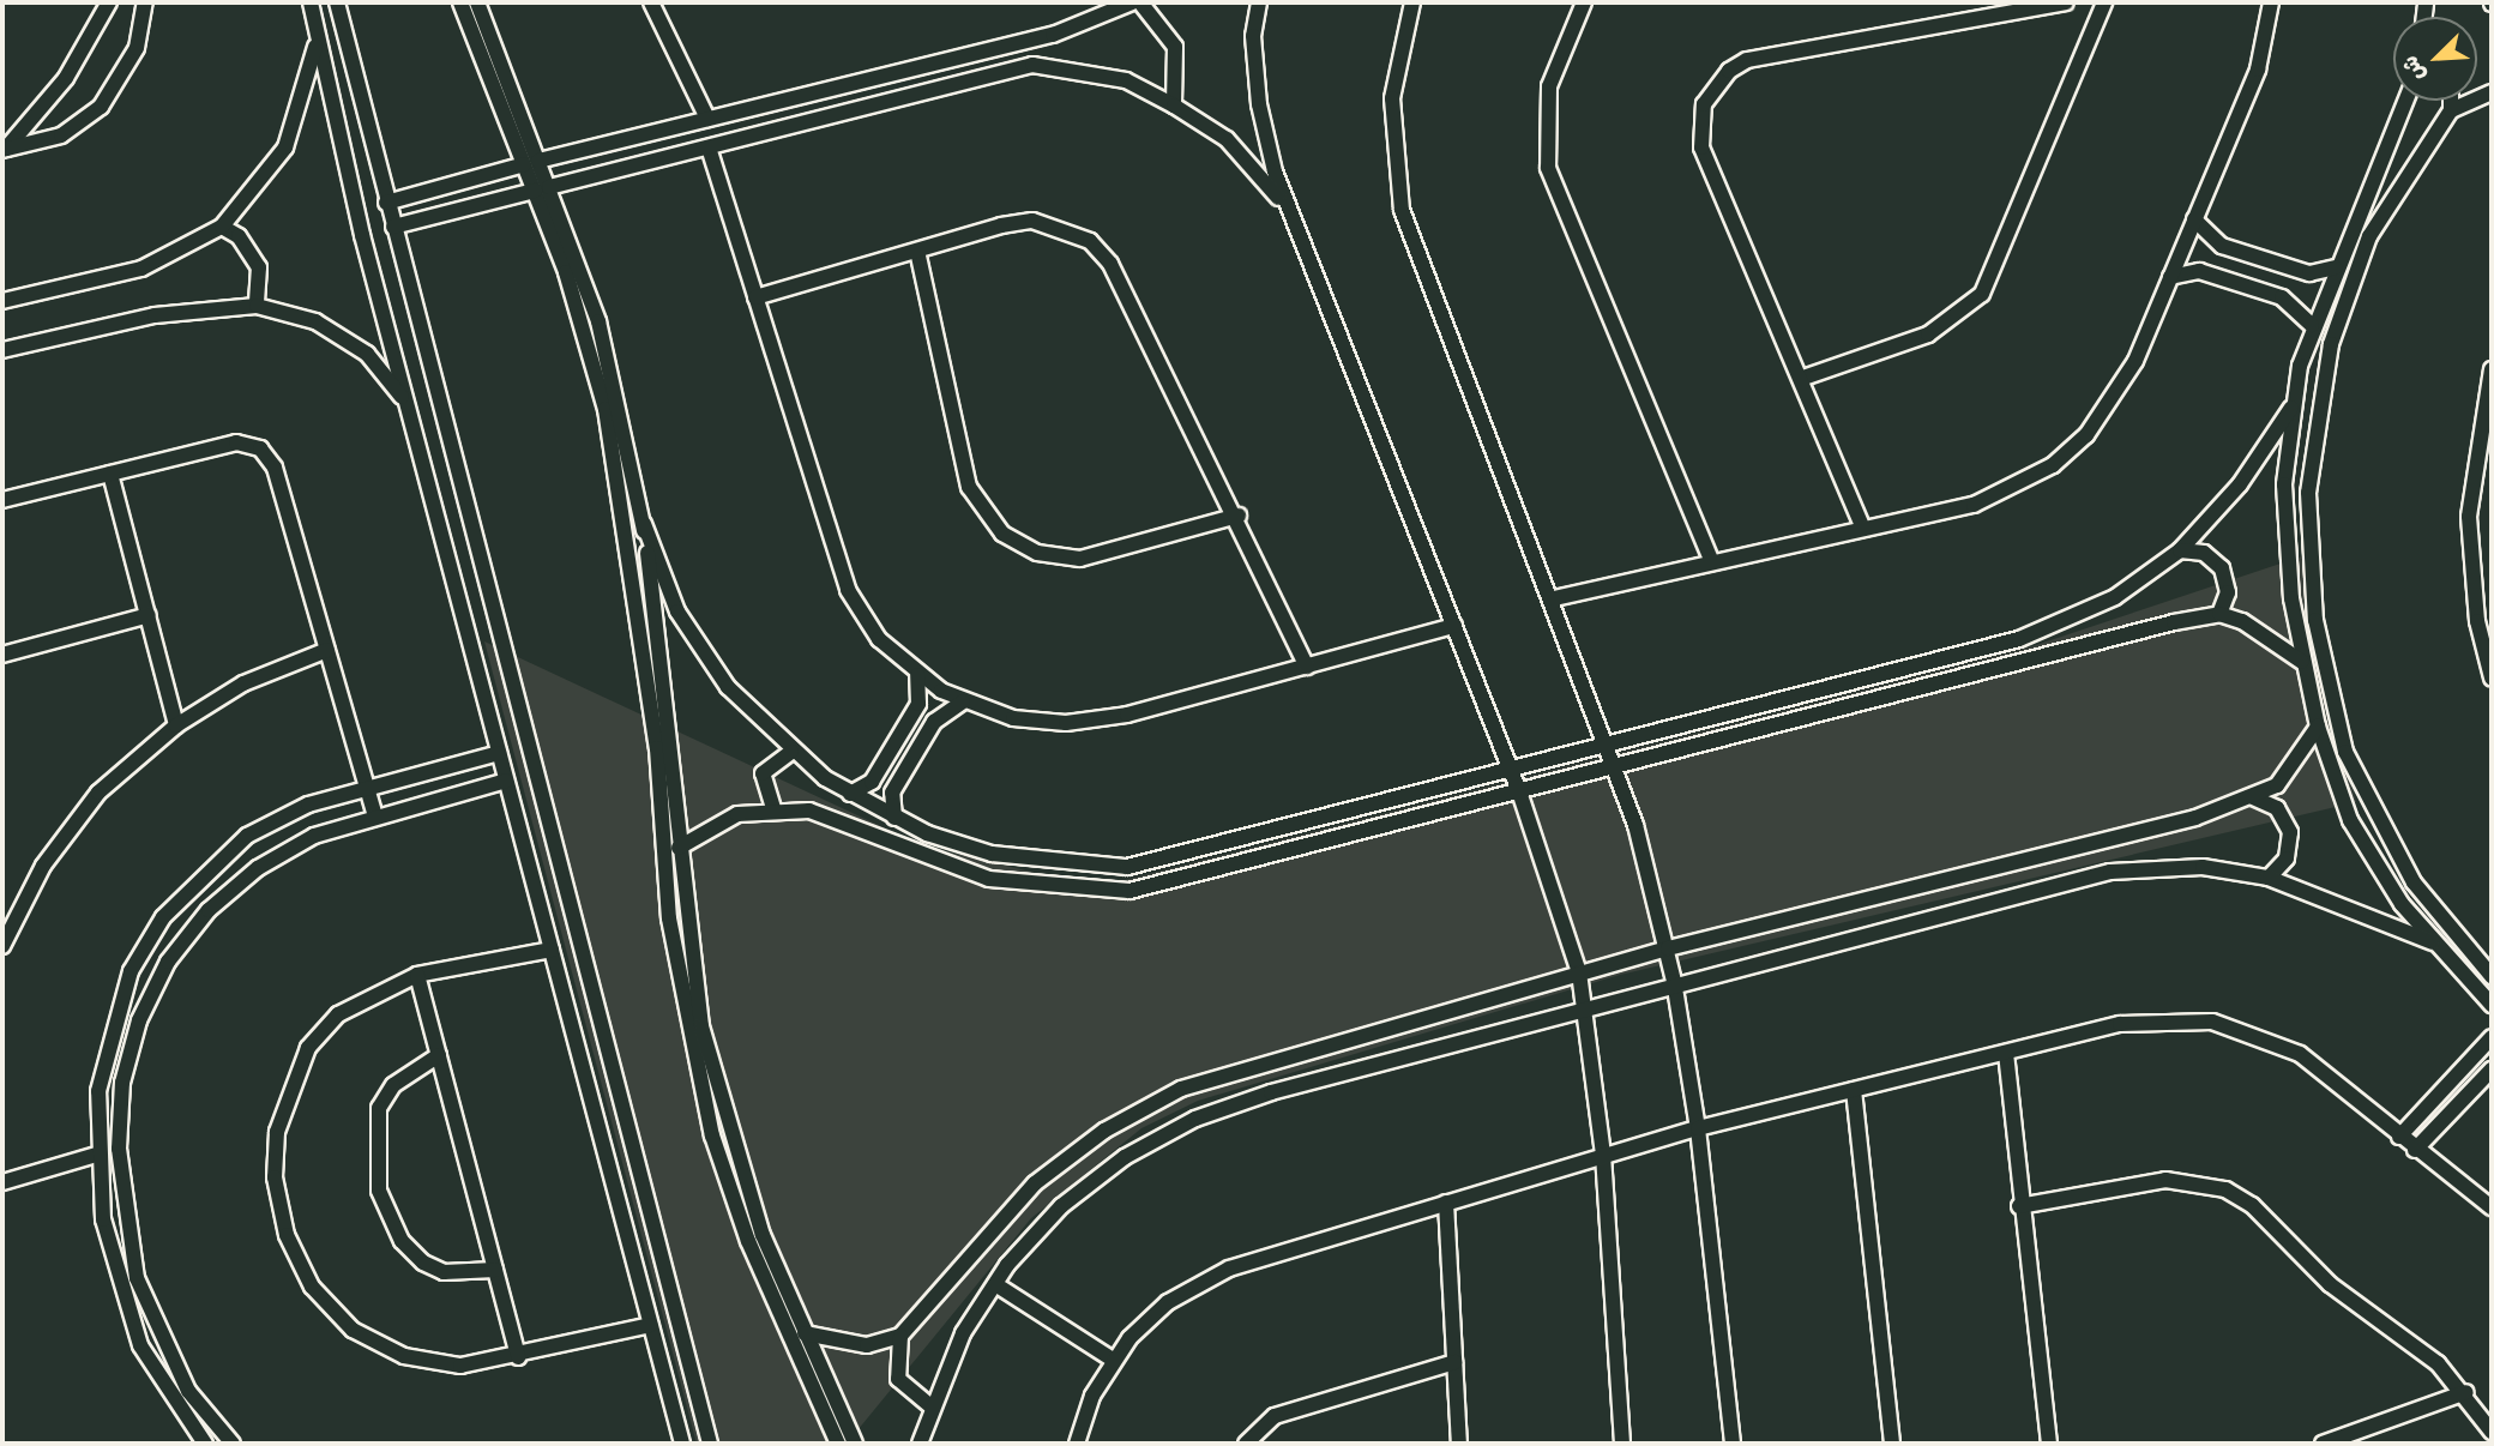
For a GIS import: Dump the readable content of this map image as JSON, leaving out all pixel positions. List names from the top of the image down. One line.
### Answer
{"north":"bottom left"}
